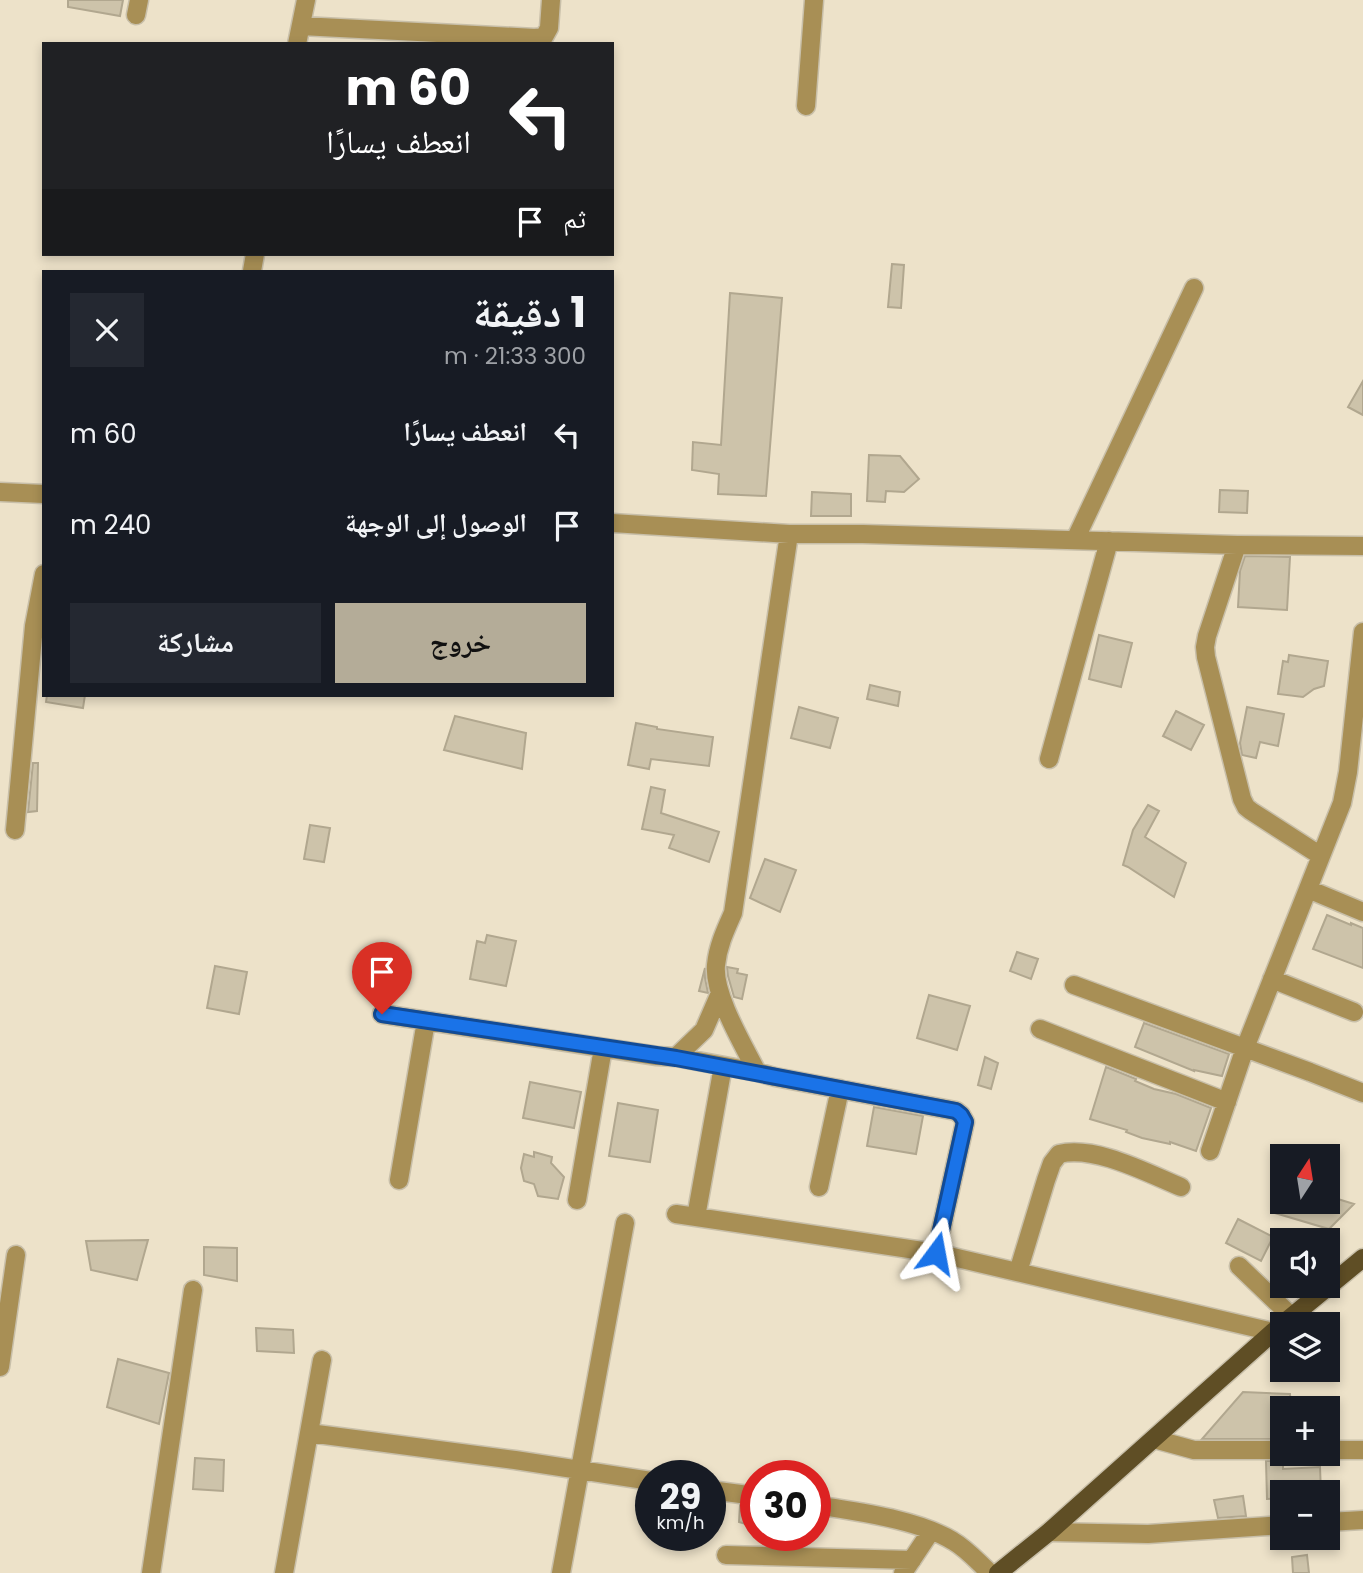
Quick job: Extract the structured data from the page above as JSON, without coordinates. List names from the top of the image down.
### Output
{
  "north": "top",
  "page": {
    "turn": ["60 m", "انعطف يسارًا"],
    "then": "ثم",
    "heading": ["1 دقيقة", "300 m · 21:33"],
    "list": [
      {
        "name": "انعطف يسارًا",
        "value": "60 m"
      },
      {
        "name": "الوصول إلى الوجهة",
        "value": "240 m"
      }
    ],
    "buttons": ["خروج", "مشاركة"],
    "map_buttons": ["+", "−"],
    "speed": "29 km/h",
    "limit": "30"
  }
}
